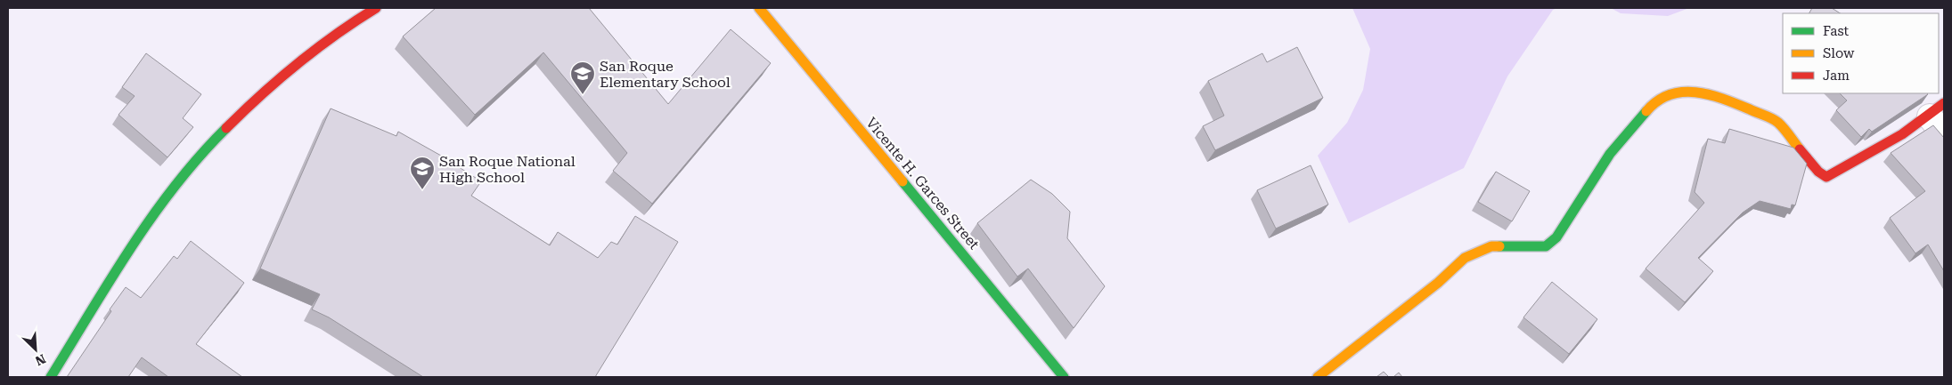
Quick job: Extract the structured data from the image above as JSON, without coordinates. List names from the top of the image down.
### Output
{
  "streets": {
    "street": ["Vicente H. Garces Street"]
  },
  "places": {
    "school or university": ["San Roque Elementary School", "San Roque National High School"]
  },
  "legend": ["Fast", "Slow", "Jam"],
  "north": "bottom right"
}
